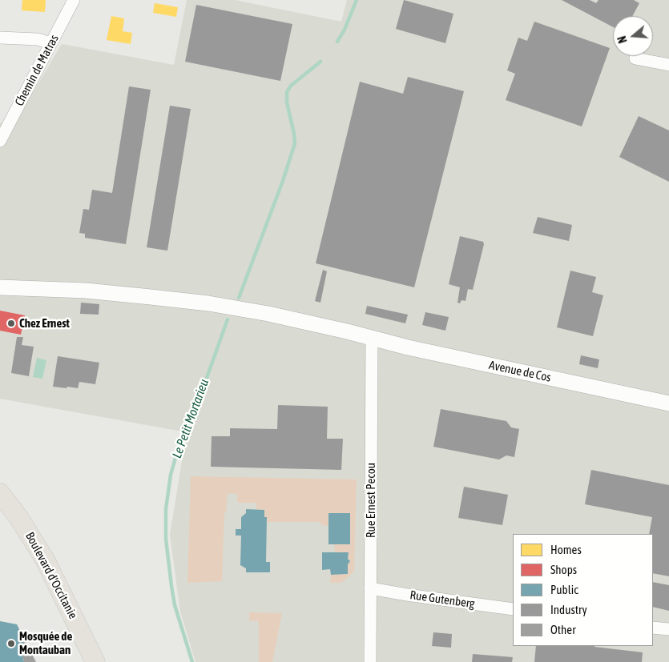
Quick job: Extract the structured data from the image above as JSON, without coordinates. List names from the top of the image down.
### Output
{
  "streets": {
    "main road": ["Boulevard d'Occitanie"],
    "street": [
      "Chemin de Matras",
      "Avenue de Cos",
      "Rue Ernest Pecou",
      "Rue Gutenberg"
    ]
  },
  "crossings": [
    ["Avenue de Cos", "Rue Ernest Pecou"],
    ["Rue Ernest Pecou", "Rue Gutenberg"]
  ],
  "water": ["Le Petit Mortarieu"],
  "places": ["Chez Ernest", "Mosquée de Montauban"],
  "legend": [
    "Homes",
    "Shops",
    "Public",
    "Industry",
    "Other"
  ],
  "north": "left"
}
